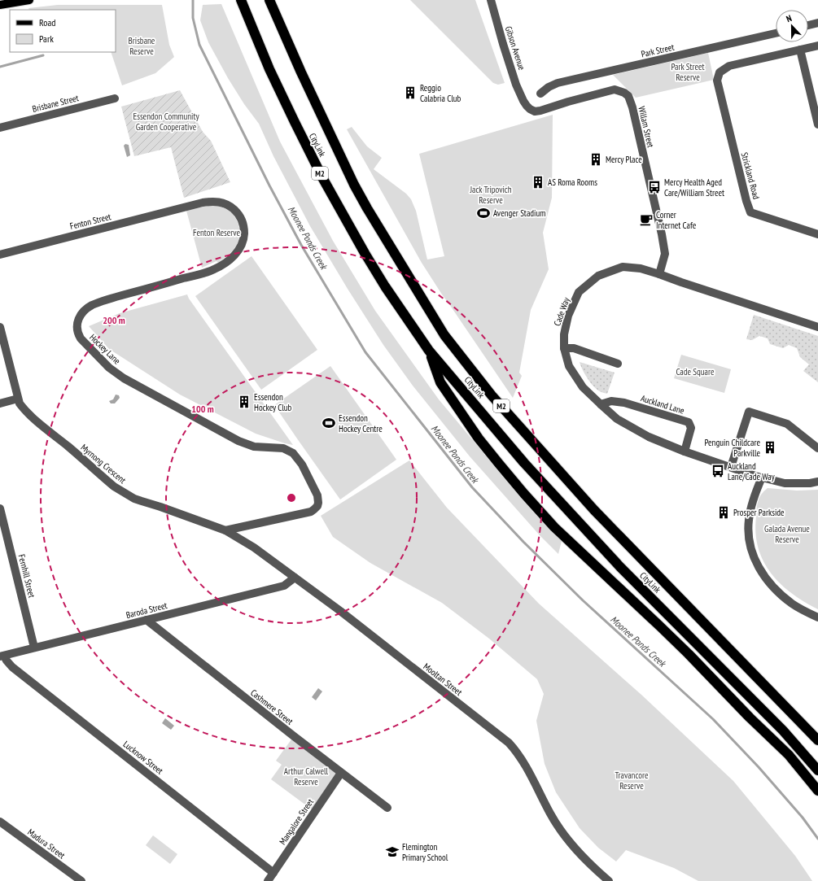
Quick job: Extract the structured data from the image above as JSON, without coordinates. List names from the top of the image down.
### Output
{
  "streets": {
    "highway": ["CityLink", "M2"],
    "street": [
      "Gibson Avenue",
      "Park Street",
      "Brisbane Street",
      "Willam Street",
      "Strickland Road",
      "Fenton Street",
      "Cade Way",
      "Hockey Lane",
      "Auckland Lane",
      "Myrnong Crescent",
      "Fernhill Street",
      "Baroda Street",
      "Mooltan Street",
      "Cashmere Street",
      "Lucknow Street",
      "Mangalore Street",
      "Madura Street"
    ]
  },
  "crossings": [
    ["Gibson Avenue", "Willam Street"],
    ["Willam Street", "Cade Way"],
    ["Fenton Street", "Hockey Lane"],
    ["Cade Way", "Auckland Lane"],
    ["Hockey Lane", "Myrnong Crescent"],
    ["Hockey Lane", "Mooltan Street"],
    ["Myrnong Crescent", "Mooltan Street"],
    ["Fernhill Street", "Baroda Street"],
    ["Baroda Street", "Mooltan Street"],
    ["Baroda Street", "Cashmere Street"],
    ["Baroda Street", "Lucknow Street"],
    ["Cashmere Street", "Mangalore Street"],
    ["Lucknow Street", "Mangalore Street"]
  ],
  "water": ["Moonee Ponds Creek"],
  "parks": [
    "Brisbane Reserve",
    "Park Street Reserve",
    "Essendon Community Garden Cooperative",
    "Jack Tripovich Reserve",
    "Fenton Reserve",
    "Cade Square",
    "Galada Avenue Reserve",
    "Arthur Calwell Reserve",
    "Travancore Reserve"
  ],
  "places": {
    "building": [
      "Reggio Calabria Club",
      "Mercy Place",
      "AS Roma Rooms",
      "Essendon Hockey Club",
      "Penguin Childcare Parkville",
      "Prosper Parkside"
    ],
    "bus stop": ["Mercy Health Aged Care/William Street", "Auckland Lane/Cade Way"],
    "sports": ["Avenger Stadium", "Essendon Hockey Centre"],
    "cafe": ["Corner Internet Cafe"],
    "school or university": ["Flemington Primary School"]
  },
  "legend": ["Road", "Park"],
  "north": "top",
  "rings": ["200 m", "100 m"]
}
